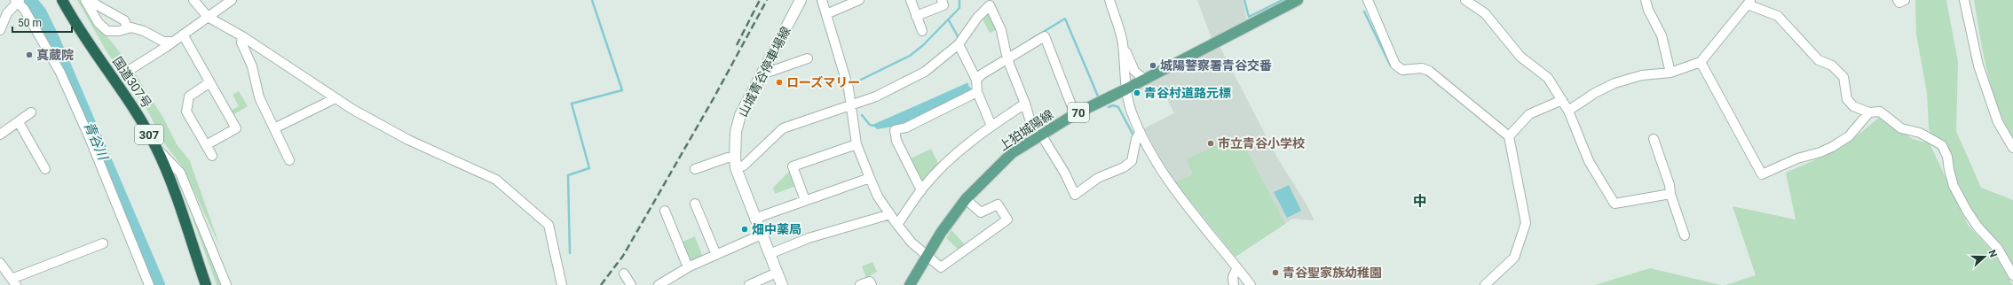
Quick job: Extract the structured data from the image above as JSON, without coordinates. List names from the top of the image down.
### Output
{
  "streets": {
    "highway": ["国道307号", "307"],
    "main road": ["山城青谷停車場線", "70", "上狛城陽線"]
  },
  "districts": ["中"],
  "water": ["青谷川"],
  "places": [
    "真蔵院",
    "城陽警察署青谷交番",
    "ローズマリー",
    "青谷村道路元標",
    "市立青谷小学校",
    "畑中薬局",
    "青谷聖家族幼稚園"
  ],
  "scale_bar": "50 m",
  "north": "right"
}
